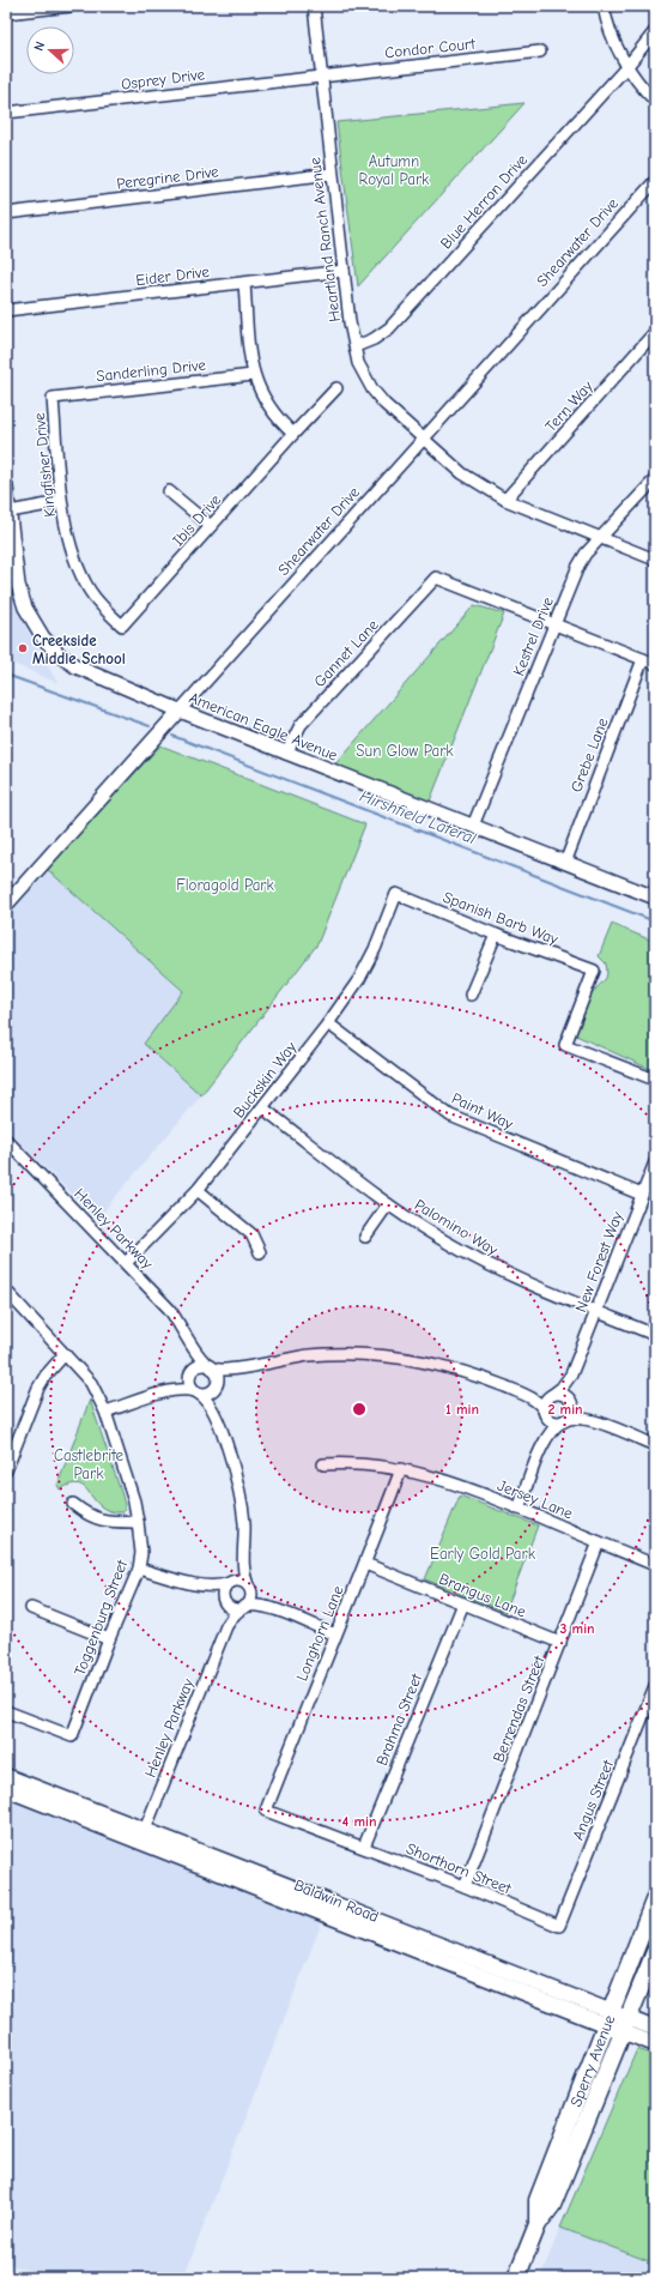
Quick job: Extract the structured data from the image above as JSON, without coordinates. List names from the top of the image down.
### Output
{
  "streets": {
    "main road": ["Baldwin Road", "Sperry Avenue"],
    "street": [
      "Condor Court",
      "Osprey Drive",
      "Peregrine Drive",
      "Blue Herron Drive",
      "Heartland Ranch Avenue",
      "Shearwater Drive",
      "Eider Drive",
      "Sanderling Drive",
      "Tern Way",
      "Kingfisher Drive",
      "Ibis Drive",
      "Kestrel Drive",
      "Gannet Lane",
      "American Eagle Avenue",
      "Grebe Lane",
      "Spanish Barb Way",
      "Buckskin Way",
      "Paint Way",
      "Palomino Way",
      "Henley Parkway",
      "New Forest Way",
      "Jersey Lane",
      "Brangus Lane",
      "Toggenburg Street",
      "Longhorn Lane",
      "Berrendas Street",
      "Brahma Street",
      "Angus Street",
      "Shorthorn Street"
    ]
  },
  "crossings": [
    ["Condor Court", "Osprey Drive"],
    ["Condor Court", "Heartland Ranch Avenue"],
    ["Osprey Drive", "Heartland Ranch Avenue"],
    ["Peregrine Drive", "Heartland Ranch Avenue"],
    ["Blue Herron Drive", "Heartland Ranch Avenue"],
    ["Heartland Ranch Avenue", "Shearwater Drive"],
    ["Heartland Ranch Avenue", "Eider Drive"],
    ["Heartland Ranch Avenue", "Tern Way"],
    ["Heartland Ranch Avenue", "Kestrel Drive"],
    ["Shearwater Drive", "American Eagle Avenue"],
    ["Sanderling Drive", "Kingfisher Drive"],
    ["Kingfisher Drive", "Ibis Drive"],
    ["Kestrel Drive", "Gannet Lane"],
    ["Kestrel Drive", "American Eagle Avenue"],
    ["Gannet Lane", "American Eagle Avenue"],
    ["American Eagle Avenue", "Grebe Lane"],
    ["Spanish Barb Way", "Buckskin Way"],
    ["Buckskin Way", "Paint Way"],
    ["Buckskin Way", "Palomino Way"],
    ["Buckskin Way", "Henley Parkway"],
    ["Paint Way", "New Forest Way"],
    ["Palomino Way", "New Forest Way"],
    ["Henley Parkway", "Baldwin Road"],
    ["Jersey Lane", "Longhorn Lane"],
    ["Jersey Lane", "Berrendas Street"],
    ["Brangus Lane", "Longhorn Lane"],
    ["Brangus Lane", "Berrendas Street"],
    ["Brangus Lane", "Brahma Street"],
    ["Longhorn Lane", "Shorthorn Street"],
    ["Berrendas Street", "Shorthorn Street"],
    ["Brahma Street", "Shorthorn Street"],
    ["Angus Street", "Shorthorn Street"],
    ["Baldwin Road", "Sperry Avenue"]
  ],
  "water": ["Hirshfield Lateral"],
  "parks": [
    "Autumn Royal Park",
    "Sun Glow Park",
    "Floragold Park",
    "Castlebrite Park",
    "Early Gold Park"
  ],
  "places": ["Creekside Middle School"],
  "north": "left",
  "rings": [
    "1 min",
    "2 min",
    "3 min",
    "4 min"
  ]
}
